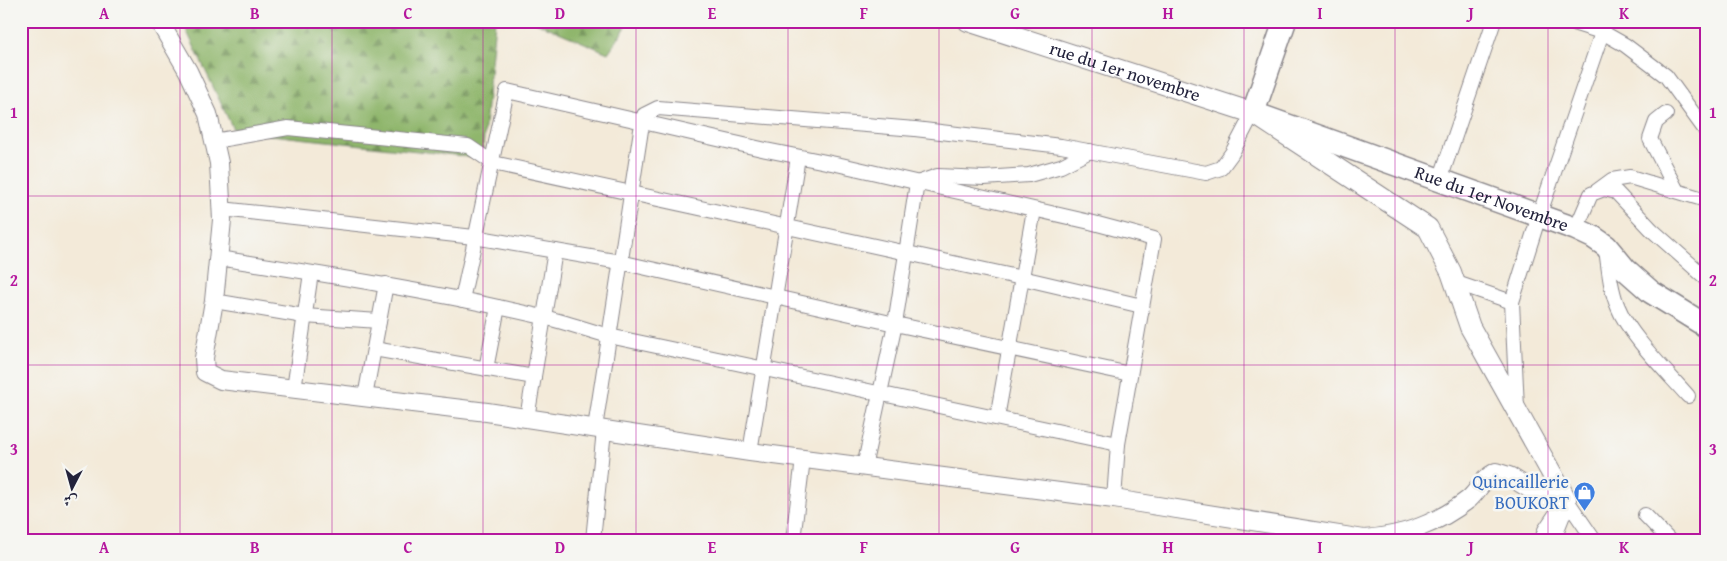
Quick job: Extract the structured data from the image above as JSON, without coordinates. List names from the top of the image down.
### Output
{
  "streets": {
    "main road": ["rue du 1er novembre", "Rue du 1er Novembre"]
  },
  "crossings": [
    ["rue du 1er novembre", "Rue du 1er Novembre"]
  ],
  "places": {
    "shop": ["Quincaillerie BOUKORT"]
  },
  "north": "bottom",
  "grid": {
    "columns": [
      "A",
      "B",
      "C",
      "D",
      "E",
      "F",
      "G",
      "H",
      "I",
      "J",
      "K"
    ],
    "rows": ["1", "2", "3"]
  }
}
